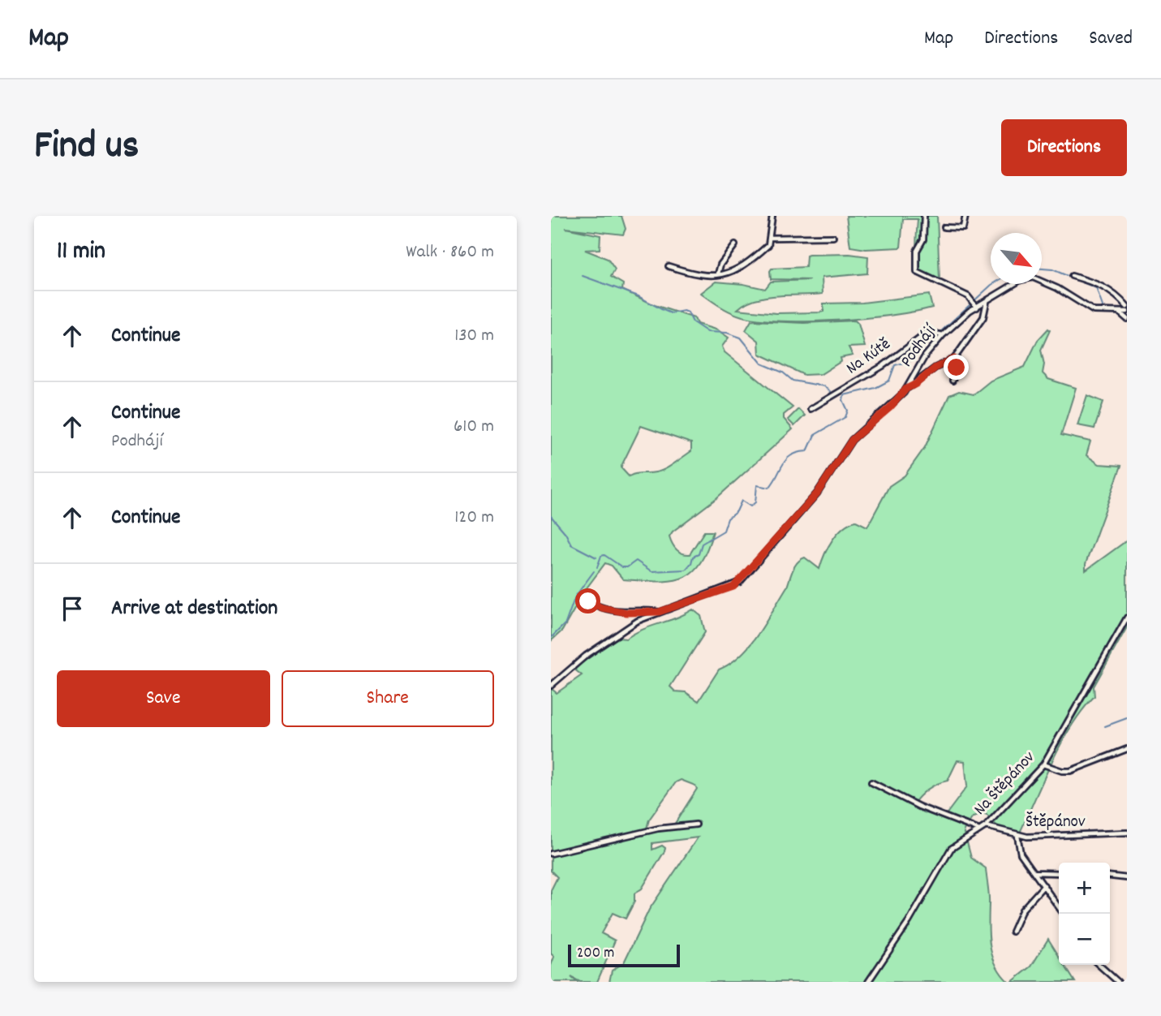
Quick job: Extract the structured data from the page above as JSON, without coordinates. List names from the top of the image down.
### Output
{
  "streets": {
    "street": [
      "Podhájí",
      "Na Kútě",
      "Na Štěpánov",
      "Štěpánov"
    ]
  },
  "crossings": [
    ["Podhájí", "Na Kútě"],
    ["Na Štěpánov", "Štěpánov"]
  ],
  "scale_bar": "200 m",
  "north": "bottom right",
  "page": {
    "header": "Map",
    "nav": ["Map", "Directions", "Saved"],
    "title": "Find us",
    "buttons": [
      "Directions",
      ["Save", "Share"]
    ],
    "heading": ["11 min", "Walk · 860 m"],
    "list": [
      ["Continue", "130 m"],
      ["Continue", "Podhájí", "610 m"],
      ["Continue", "120 m"],
      "Arrive at destination"
    ],
    "map_buttons": ["+", "−"],
    "scale": "200 m"
  }
}
